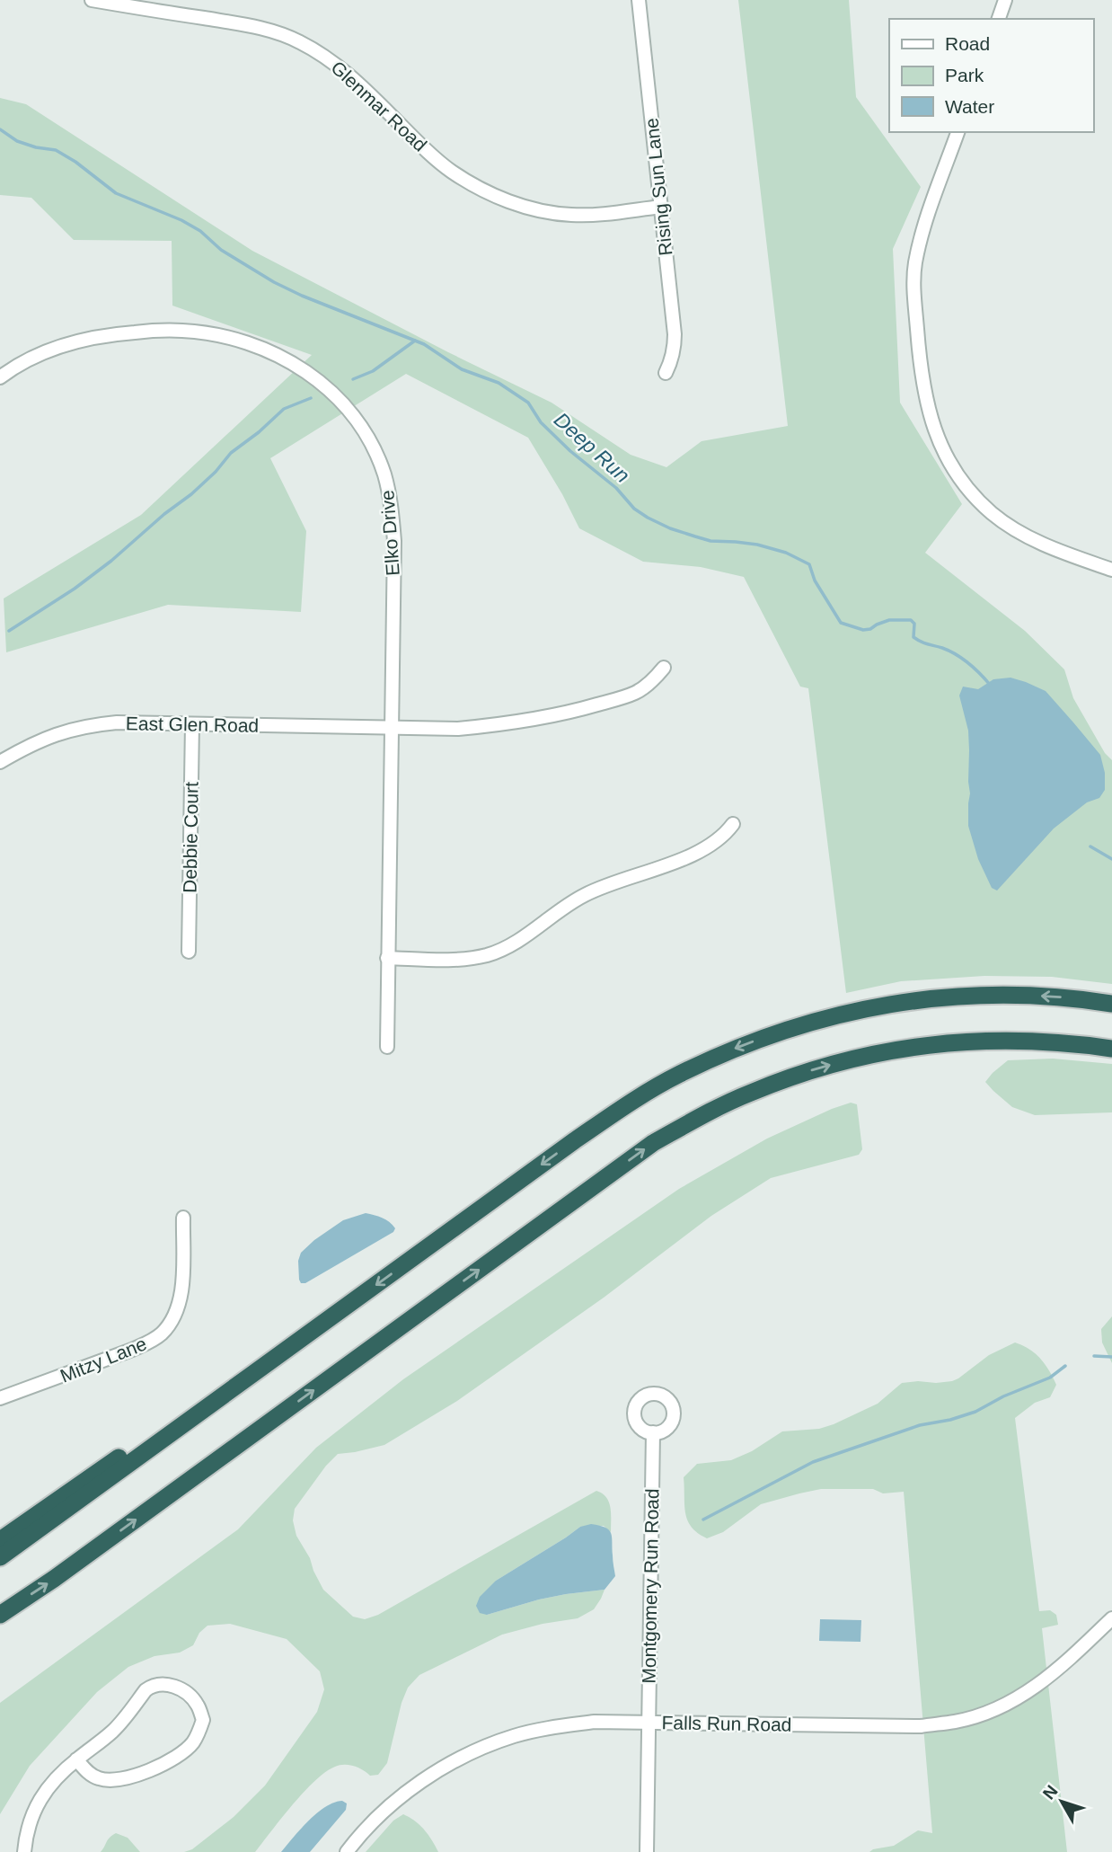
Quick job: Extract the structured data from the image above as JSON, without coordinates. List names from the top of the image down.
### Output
{
  "streets": {
    "street": [
      "Glenmar Road",
      "Rising Sun Lane",
      "Elko Drive",
      "East Glen Road",
      "Debbie Court",
      "Mitzy Lane",
      "Montgomery Run Road",
      "Falls Run Road"
    ]
  },
  "crossings": [
    ["Glenmar Road", "Rising Sun Lane"],
    ["Elko Drive", "East Glen Road"],
    ["East Glen Road", "Debbie Court"],
    ["Montgomery Run Road", "Falls Run Road"]
  ],
  "water": ["Deep Run"],
  "legend": ["Road", "Park", "Water"],
  "north": "top left"
}
